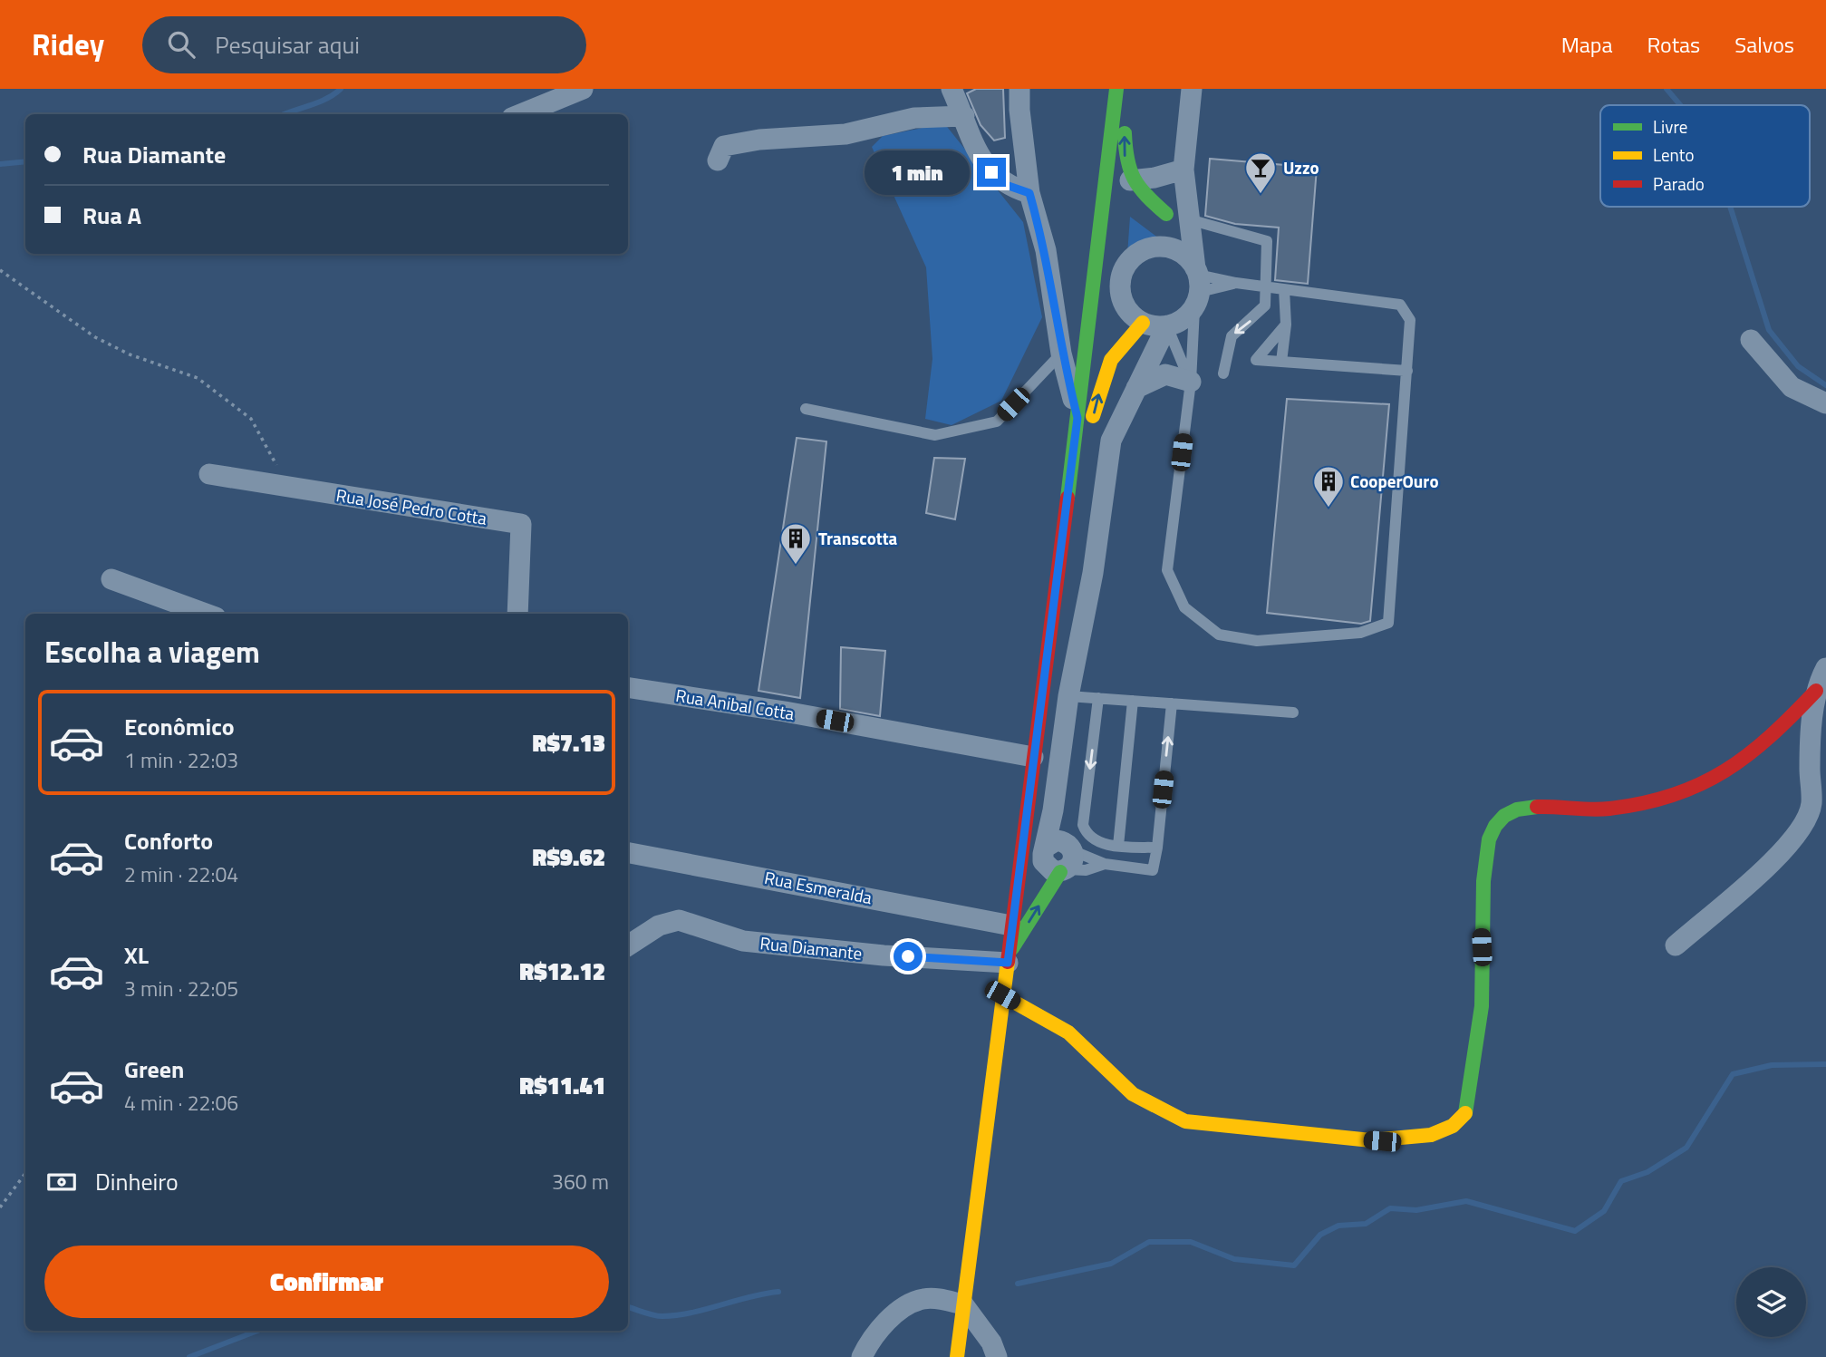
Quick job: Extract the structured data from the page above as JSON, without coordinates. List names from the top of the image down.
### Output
{
  "streets": {
    "street": [
      "Rua José Pedro Cotta",
      "Rua Anibal Cotta",
      "Rua Esmeralda",
      "Rua Diamante"
    ]
  },
  "places": {
    "bar": ["Uzzo"],
    "building": ["CooperOuro", "Transcotta"]
  },
  "legend": ["Livre", "Lento", "Parado"],
  "page": {
    "header": "Ridey",
    "search": "Pesquisar aqui",
    "nav": ["Mapa", "Rotas", "Salvos"],
    "banner": ["Rua Diamante", "Rua A"],
    "bubble": "1 min",
    "heading": "Escolha a viagem",
    "list": [
      {
        "name": "Econômico",
        "note": "1 min · 22:03",
        "value": "R$7.13"
      },
      {
        "name": "Conforto",
        "note": "2 min · 22:04",
        "value": "R$9.62"
      },
      {
        "name": "XL",
        "note": "3 min · 22:05",
        "value": "R$12.12"
      },
      {
        "name": "Green",
        "note": "4 min · 22:06",
        "value": "R$11.41"
      }
    ],
    "pay": ["Dinheiro", "360 m"],
    "buttons": "Confirmar"
  }
}
